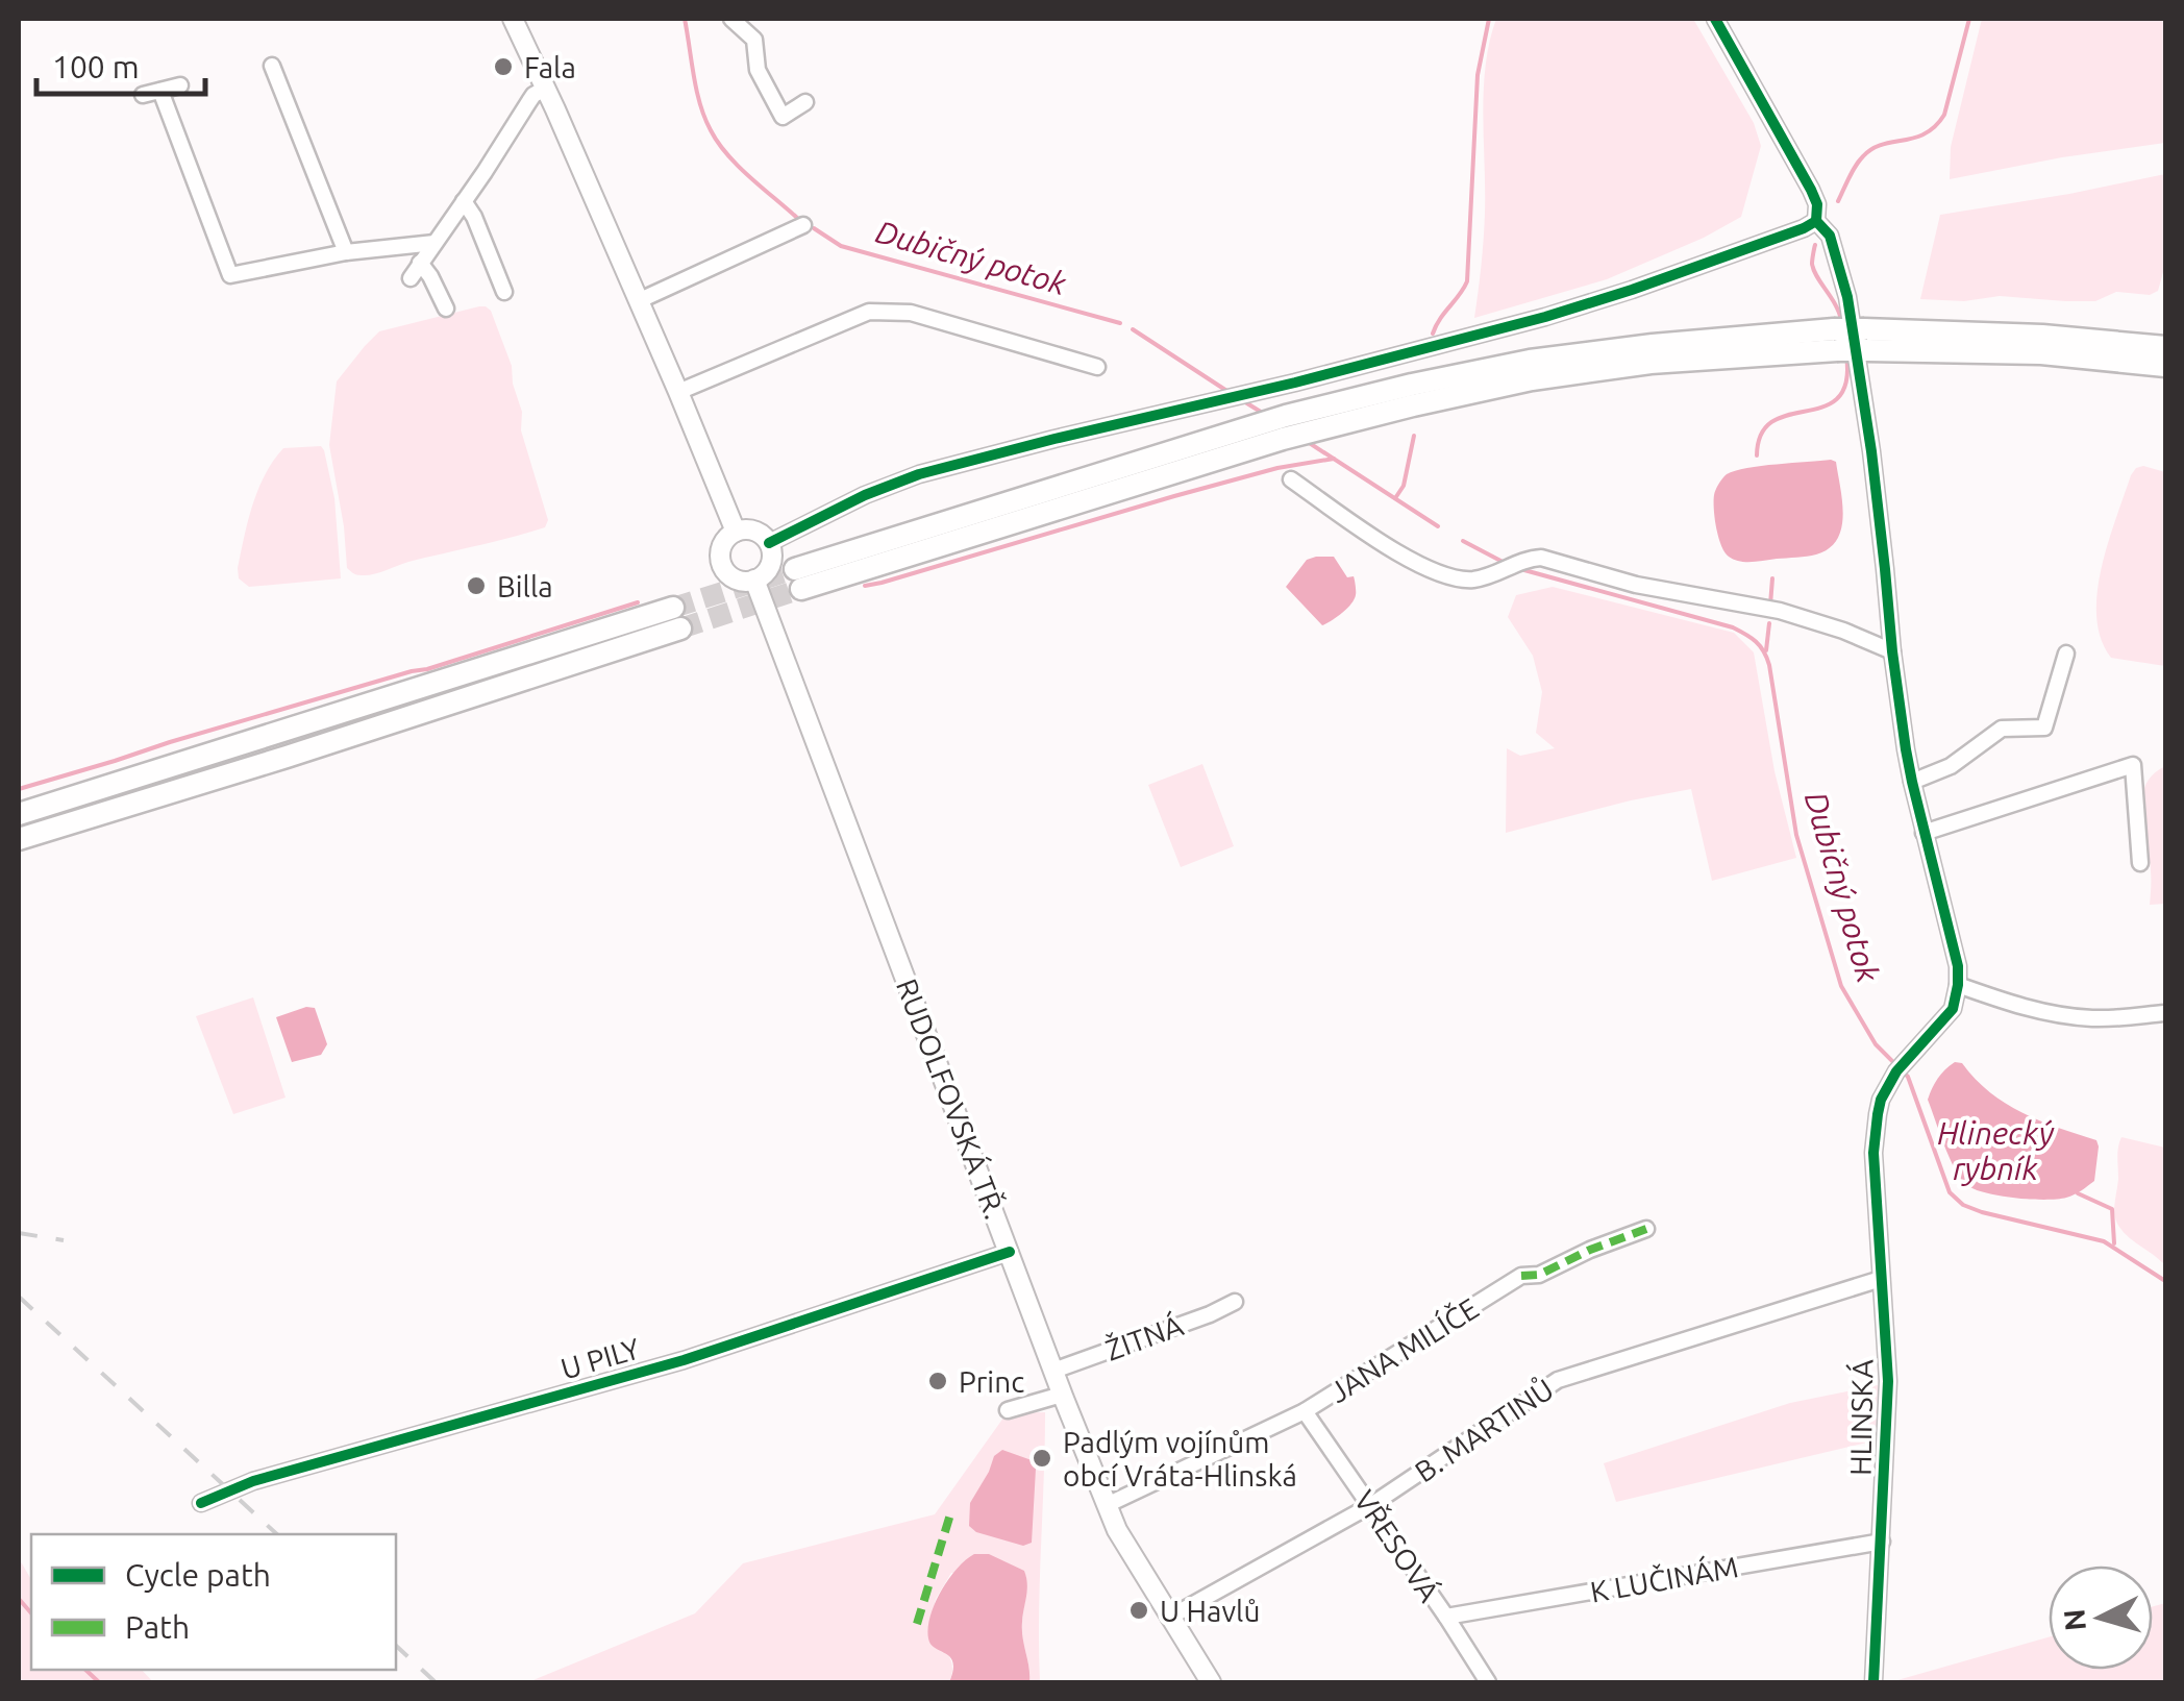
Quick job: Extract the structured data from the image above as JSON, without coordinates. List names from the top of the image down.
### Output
{
  "streets": {
    "main road": ["RUDOLFOVSKÁ TŘ."],
    "street": [
      "ŽITNÁ",
      "JANA MILÍČE",
      "U PILY",
      "HLINSKÁ",
      "B. MARTINŮ",
      "VŘESOVÁ",
      "K LUČINÁM"
    ]
  },
  "crossings": [
    ["RUDOLFOVSKÁ TŘ.", "ŽITNÁ"],
    ["RUDOLFOVSKÁ TŘ.", "JANA MILÍČE"],
    ["RUDOLFOVSKÁ TŘ.", "U PILY"],
    ["RUDOLFOVSKÁ TŘ.", "B. MARTINŮ"],
    ["JANA MILÍČE", "VŘESOVÁ"],
    ["HLINSKÁ", "B. MARTINŮ"],
    ["HLINSKÁ", "K LUČINÁM"],
    ["B. MARTINŮ", "VŘESOVÁ"],
    ["VŘESOVÁ", "K LUČINÁM"]
  ],
  "water": ["Dubičný potok", "Hlinecký rybník"],
  "places": [
    "Fala",
    "Billa",
    "Princ",
    "Padlým vojínům obcí Vráta-Hlinská",
    "U Havlů"
  ],
  "legend": ["Cycle path", "Path"],
  "scale_bar": "100 m",
  "north": "left"
}
